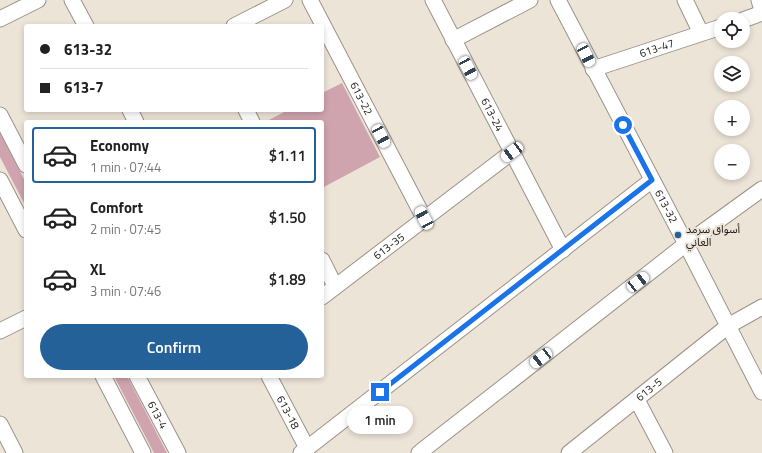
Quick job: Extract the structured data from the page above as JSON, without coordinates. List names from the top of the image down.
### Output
{
  "streets": {
    "street": [
      "613-47",
      "613-22",
      "613-24",
      "613-32",
      "613-35",
      "613-5",
      "613-18",
      "613-4"
    ]
  },
  "crossings": [
    ["613-47", "613-32"],
    ["613-22", "613-35"],
    ["613-24", "613-35"],
    ["613-32", "613-5"]
  ],
  "places": ["أسواق سرمد العاني"],
  "page": {
    "map_buttons": ["+", "−"],
    "banner": ["613-32", "613-7"],
    "list": [
      {
        "name": "Economy",
        "note": "1 min · 07:44",
        "value": "$1.11"
      },
      {
        "name": "Comfort",
        "note": "2 min · 07:45",
        "value": "$1.50"
      },
      {
        "name": "XL",
        "note": "3 min · 07:46",
        "value": "$1.89"
      }
    ],
    "buttons": "Confirm",
    "bubble": "1 min"
  }
}
